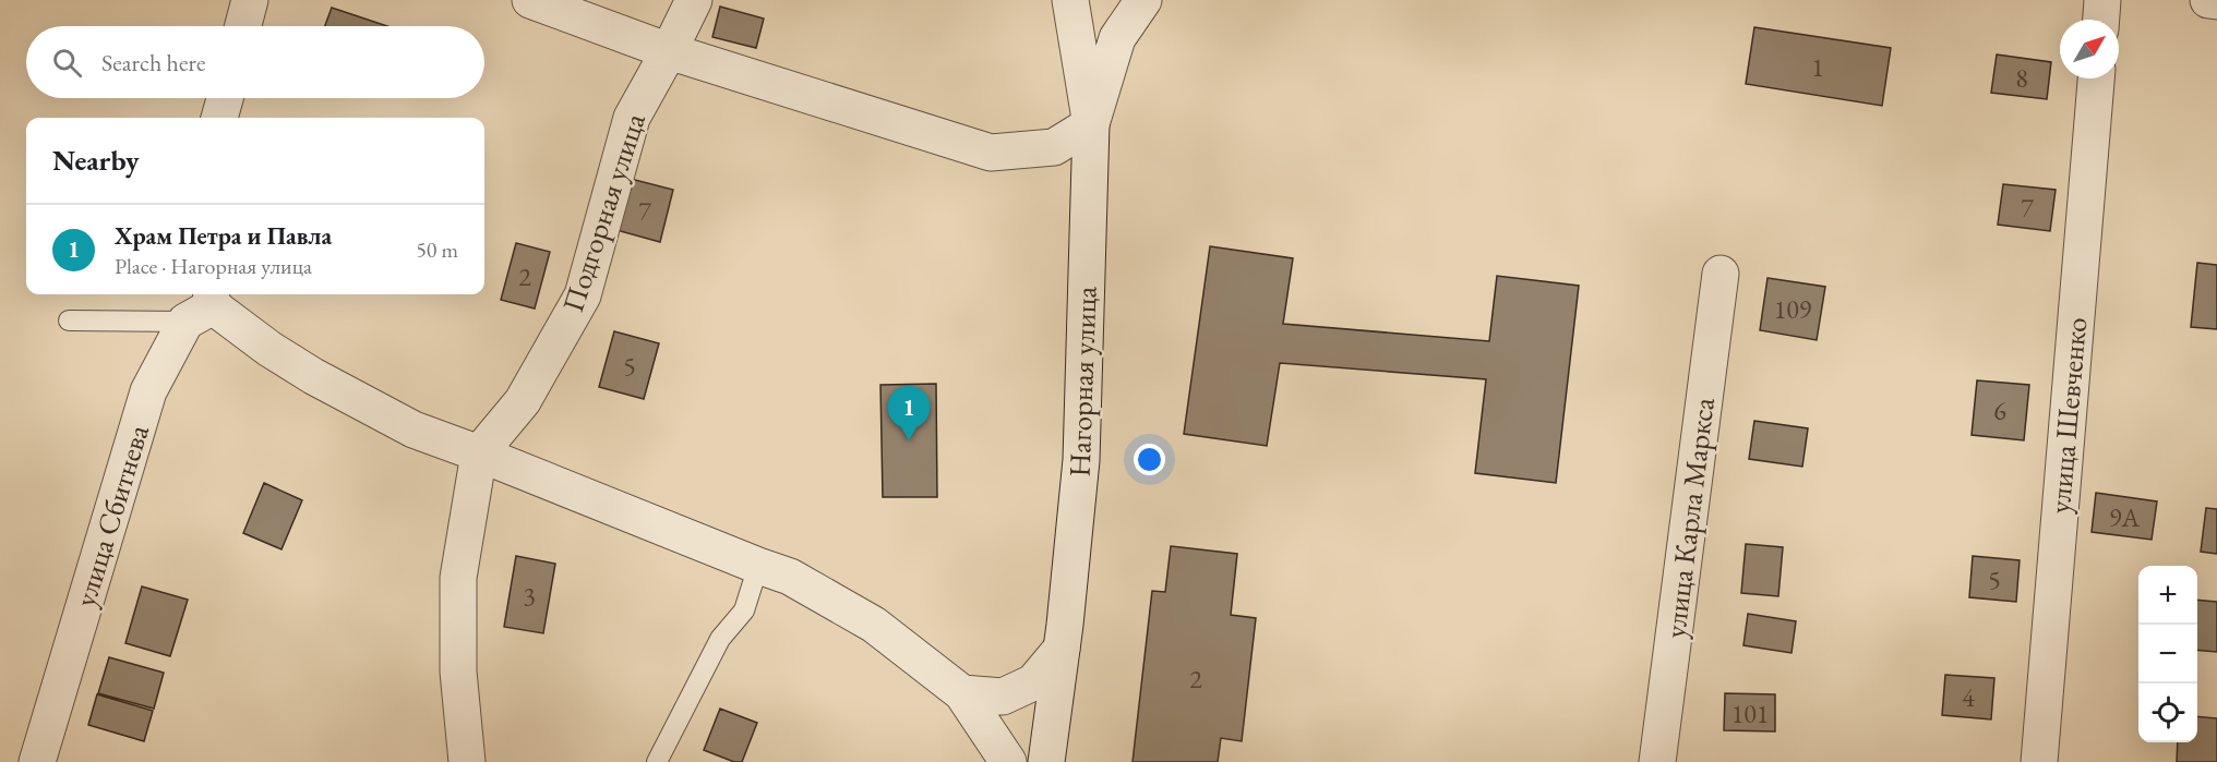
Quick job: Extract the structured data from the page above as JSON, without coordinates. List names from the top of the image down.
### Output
{
  "streets": {
    "street": [
      "Подгорная улица",
      "Нагорная улица",
      "улица Шевченко",
      "улица Сбитнева",
      "улица Карла Маркса"
    ]
  },
  "house_numbers": [
    "1",
    "8",
    "7",
    "7",
    "2",
    "109",
    "5",
    "6",
    "9А",
    "5",
    "3",
    "2",
    "4",
    "101"
  ],
  "north": "top right",
  "page": {
    "search": "Search here",
    "heading": "Nearby",
    "list": [
      {
        "mark": "1",
        "name": "Храм Петра и Павла",
        "note": "Place · Нагорная улица",
        "value": "50 m"
      }
    ],
    "pins": "1",
    "map_buttons": ["+", "−"]
  }
}
